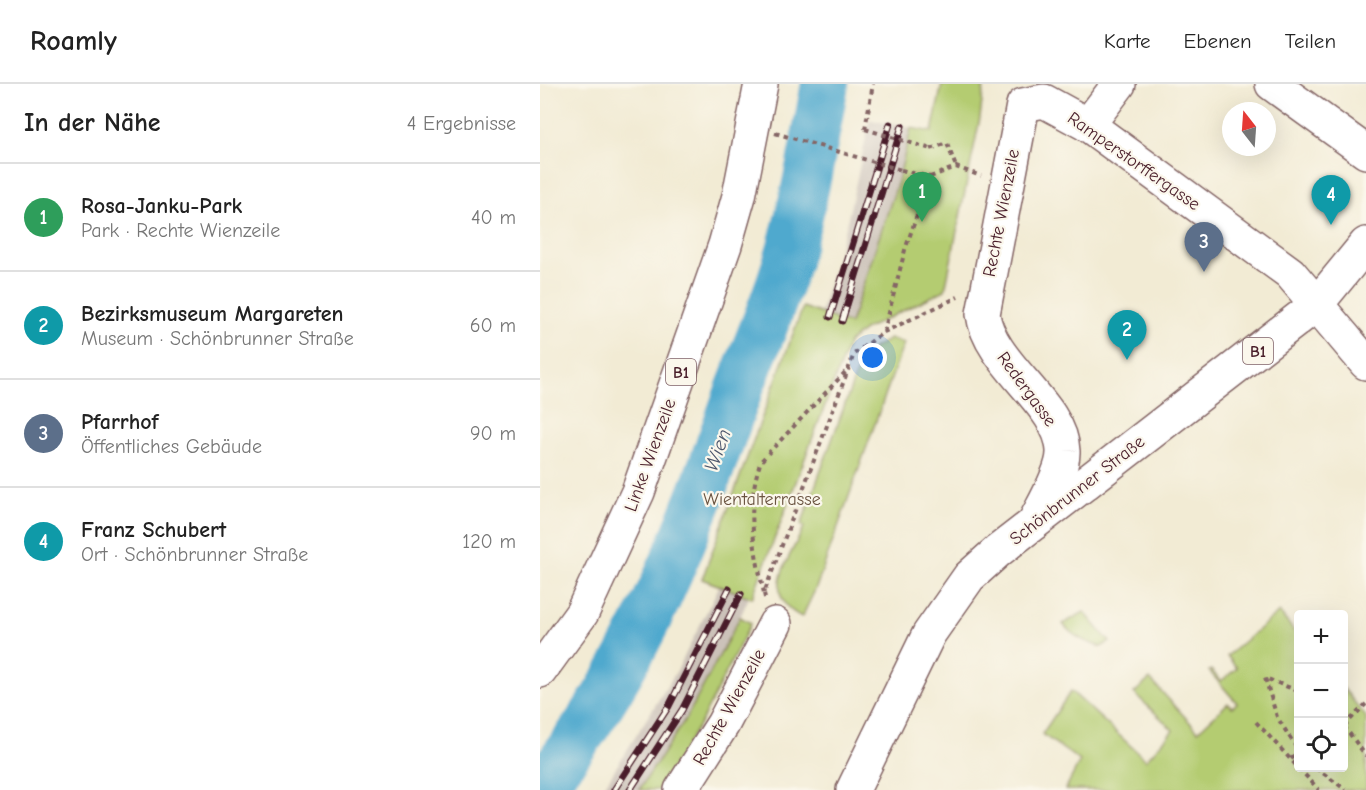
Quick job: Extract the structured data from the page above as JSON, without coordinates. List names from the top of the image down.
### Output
{
  "streets": {
    "main road": [
      "Ramperstorffergasse",
      "Rechte Wienzeile",
      "B1",
      "Redergasse",
      "Linke Wienzeile",
      "Schönbrunner Straße"
    ]
  },
  "crossings": [
    ["Ramperstorffergasse", "Rechte Wienzeile"],
    ["Ramperstorffergasse", "Schönbrunner Straße"],
    ["Rechte Wienzeile", "Redergasse"],
    ["Redergasse", "Schönbrunner Straße"]
  ],
  "water": ["Wien"],
  "parks": ["Wientalterrasse"],
  "north": "top",
  "page": {
    "header": "Roamly",
    "nav": ["Karte", "Ebenen", "Teilen"],
    "heading": ["In der Nähe", "4 Ergebnisse"],
    "list": [
      {
        "mark": "1",
        "name": "Rosa-Janku-Park",
        "note": "Park · Rechte Wienzeile",
        "value": "40 m"
      },
      {
        "mark": "2",
        "name": "Bezirksmuseum Margareten",
        "note": "Museum · Schönbrunner Straße",
        "value": "60 m"
      },
      {
        "mark": "3",
        "name": "Pfarrhof",
        "note": "Öffentliches Gebäude",
        "value": "90 m"
      },
      {
        "mark": "4",
        "name": "Franz Schubert",
        "note": "Ort · Schönbrunner Straße",
        "value": "120 m"
      }
    ],
    "pins": [
      "1",
      "4",
      "3",
      "2"
    ],
    "map_buttons": ["+", "−"]
  }
}
